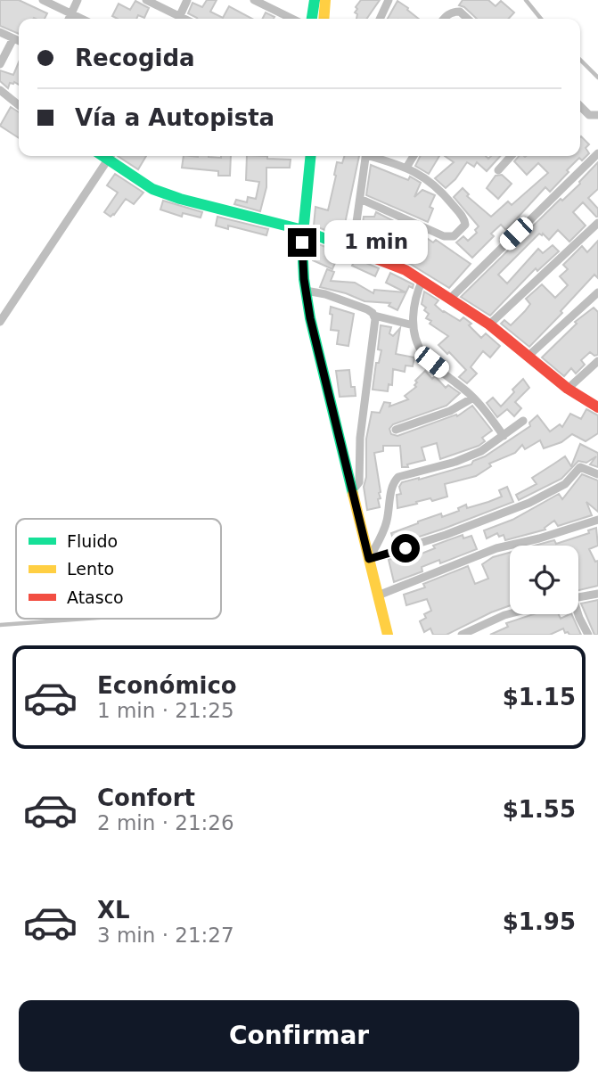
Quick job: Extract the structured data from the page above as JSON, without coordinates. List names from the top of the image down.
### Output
{
  "legend": ["Fluido", "Lento", "Atasco"],
  "page": {
    "banner": ["Recogida", "Vía a Autopista"],
    "bubble": "1 min",
    "list": [
      {
        "name": "Económico",
        "note": "1 min · 21:25",
        "value": "$1.15"
      },
      {
        "name": "Confort",
        "note": "2 min · 21:26",
        "value": "$1.55"
      },
      {
        "name": "XL",
        "note": "3 min · 21:27",
        "value": "$1.95"
      }
    ],
    "buttons": "Confirmar"
  }
}
